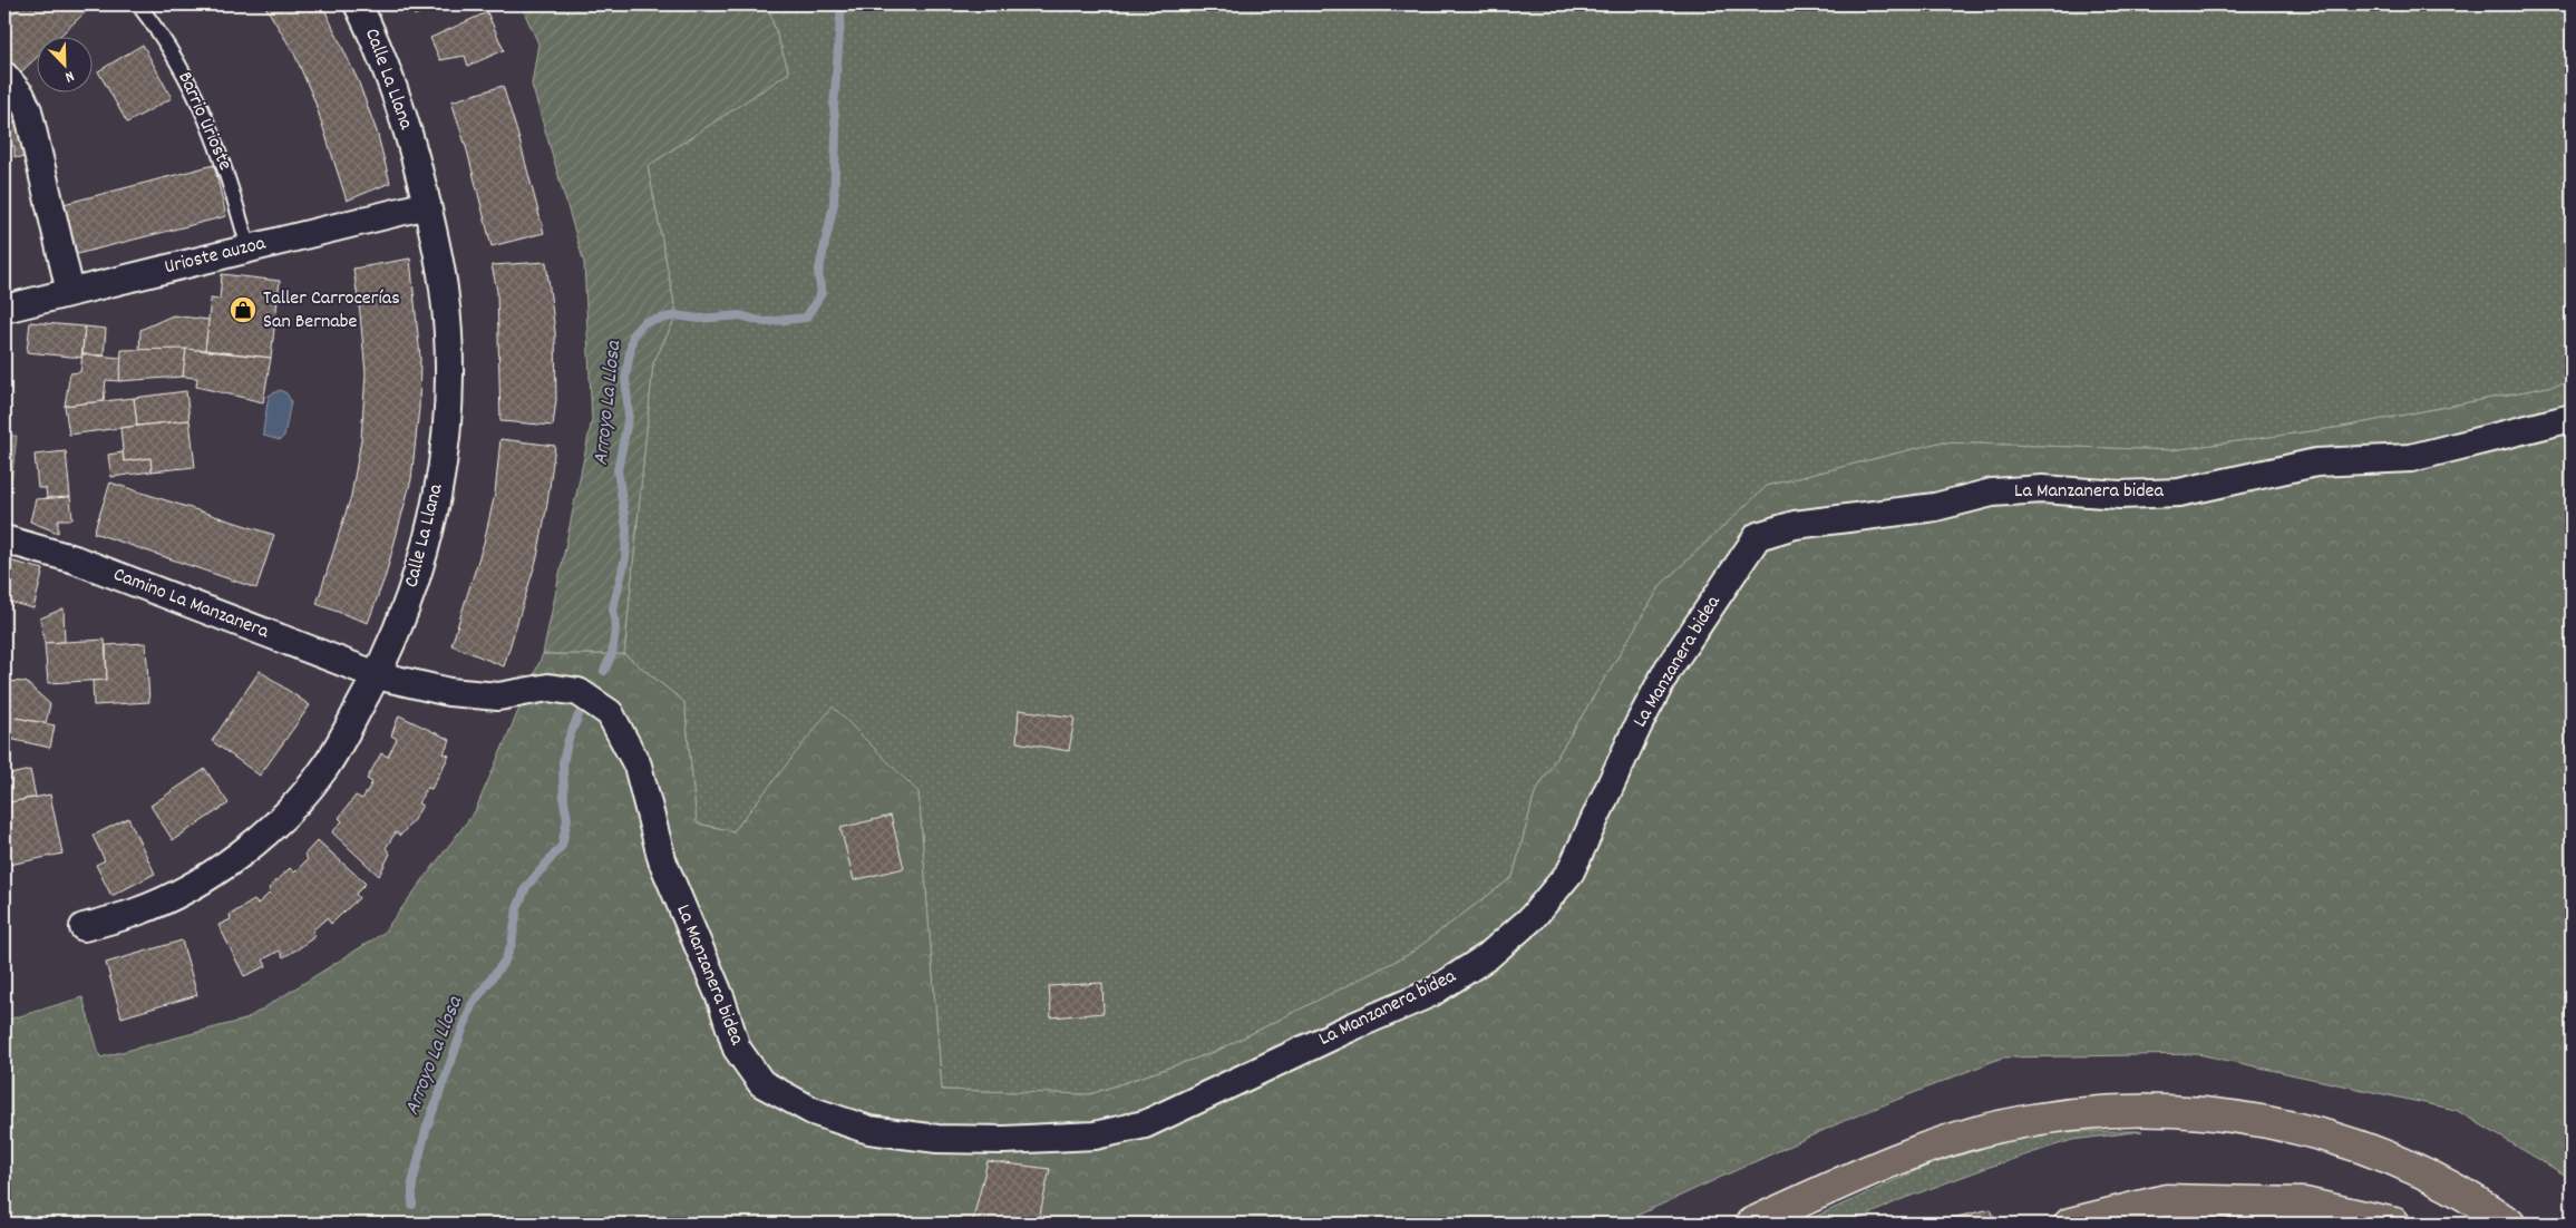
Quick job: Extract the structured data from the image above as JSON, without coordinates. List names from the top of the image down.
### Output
{
  "streets": {
    "street": [
      "Calle La Llana",
      "Urioste auzoa",
      "La Manzanera bidea",
      "Camino La Manzanera"
    ],
    "lane": ["Barrio Urioste"]
  },
  "crossings": [
    ["Calle La Llana", "Urioste auzoa"],
    ["Calle La Llana", "La Manzanera bidea"],
    ["Calle La Llana", "Camino La Manzanera"],
    ["Barrio Urioste", "Urioste auzoa"],
    ["La Manzanera bidea", "Camino La Manzanera"]
  ],
  "water": ["Arroyo La Llosa"],
  "places": {
    "shop": ["Taller Carrocerías San Bernabe"]
  },
  "north": "bottom right"
}
